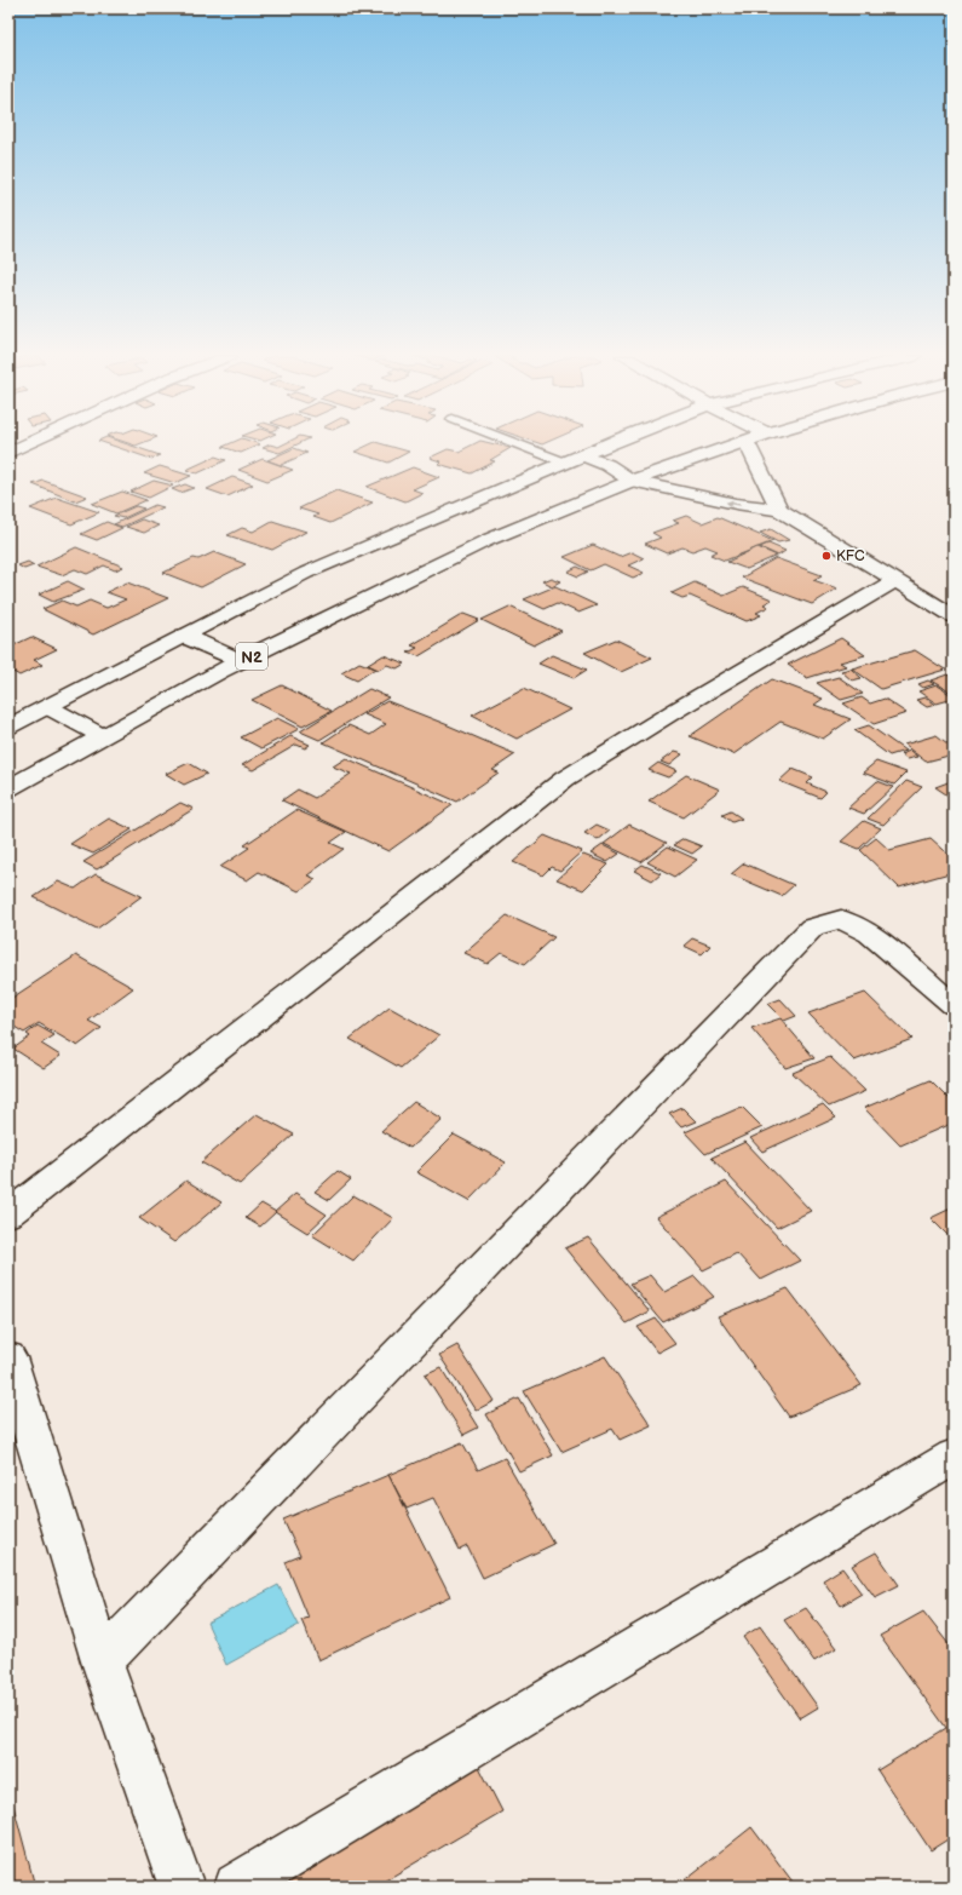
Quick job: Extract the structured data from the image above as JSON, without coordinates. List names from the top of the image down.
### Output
{
  "streets": {
    "street": ["N2"]
  },
  "places": ["KFC"]
}
